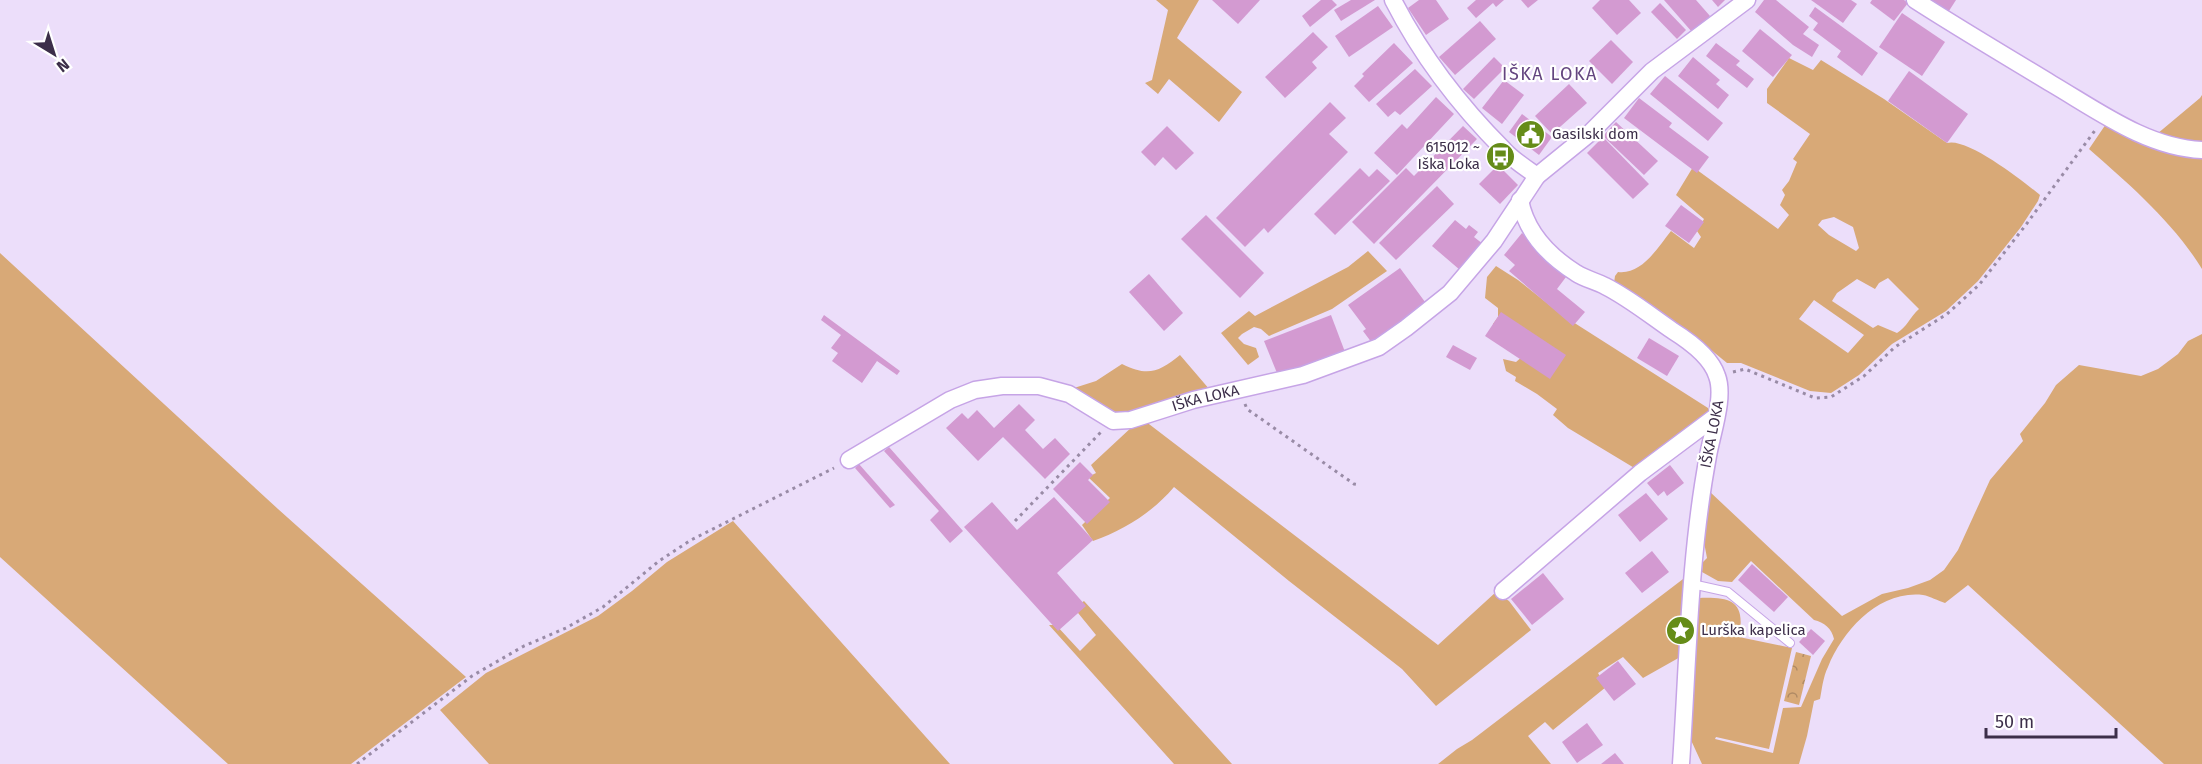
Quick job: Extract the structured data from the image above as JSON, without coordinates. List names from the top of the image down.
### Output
{
  "streets": {
    "street": ["IŠKA LOKA"]
  },
  "districts": ["IŠKA LOKA"],
  "places": {
    "public building": ["Gasilski dom"],
    "bus stop": ["615012 ~ Iška Loka"],
    "place": ["Lurška kapelica"]
  },
  "scale_bar": "50 m",
  "north": "bottom right"
}
